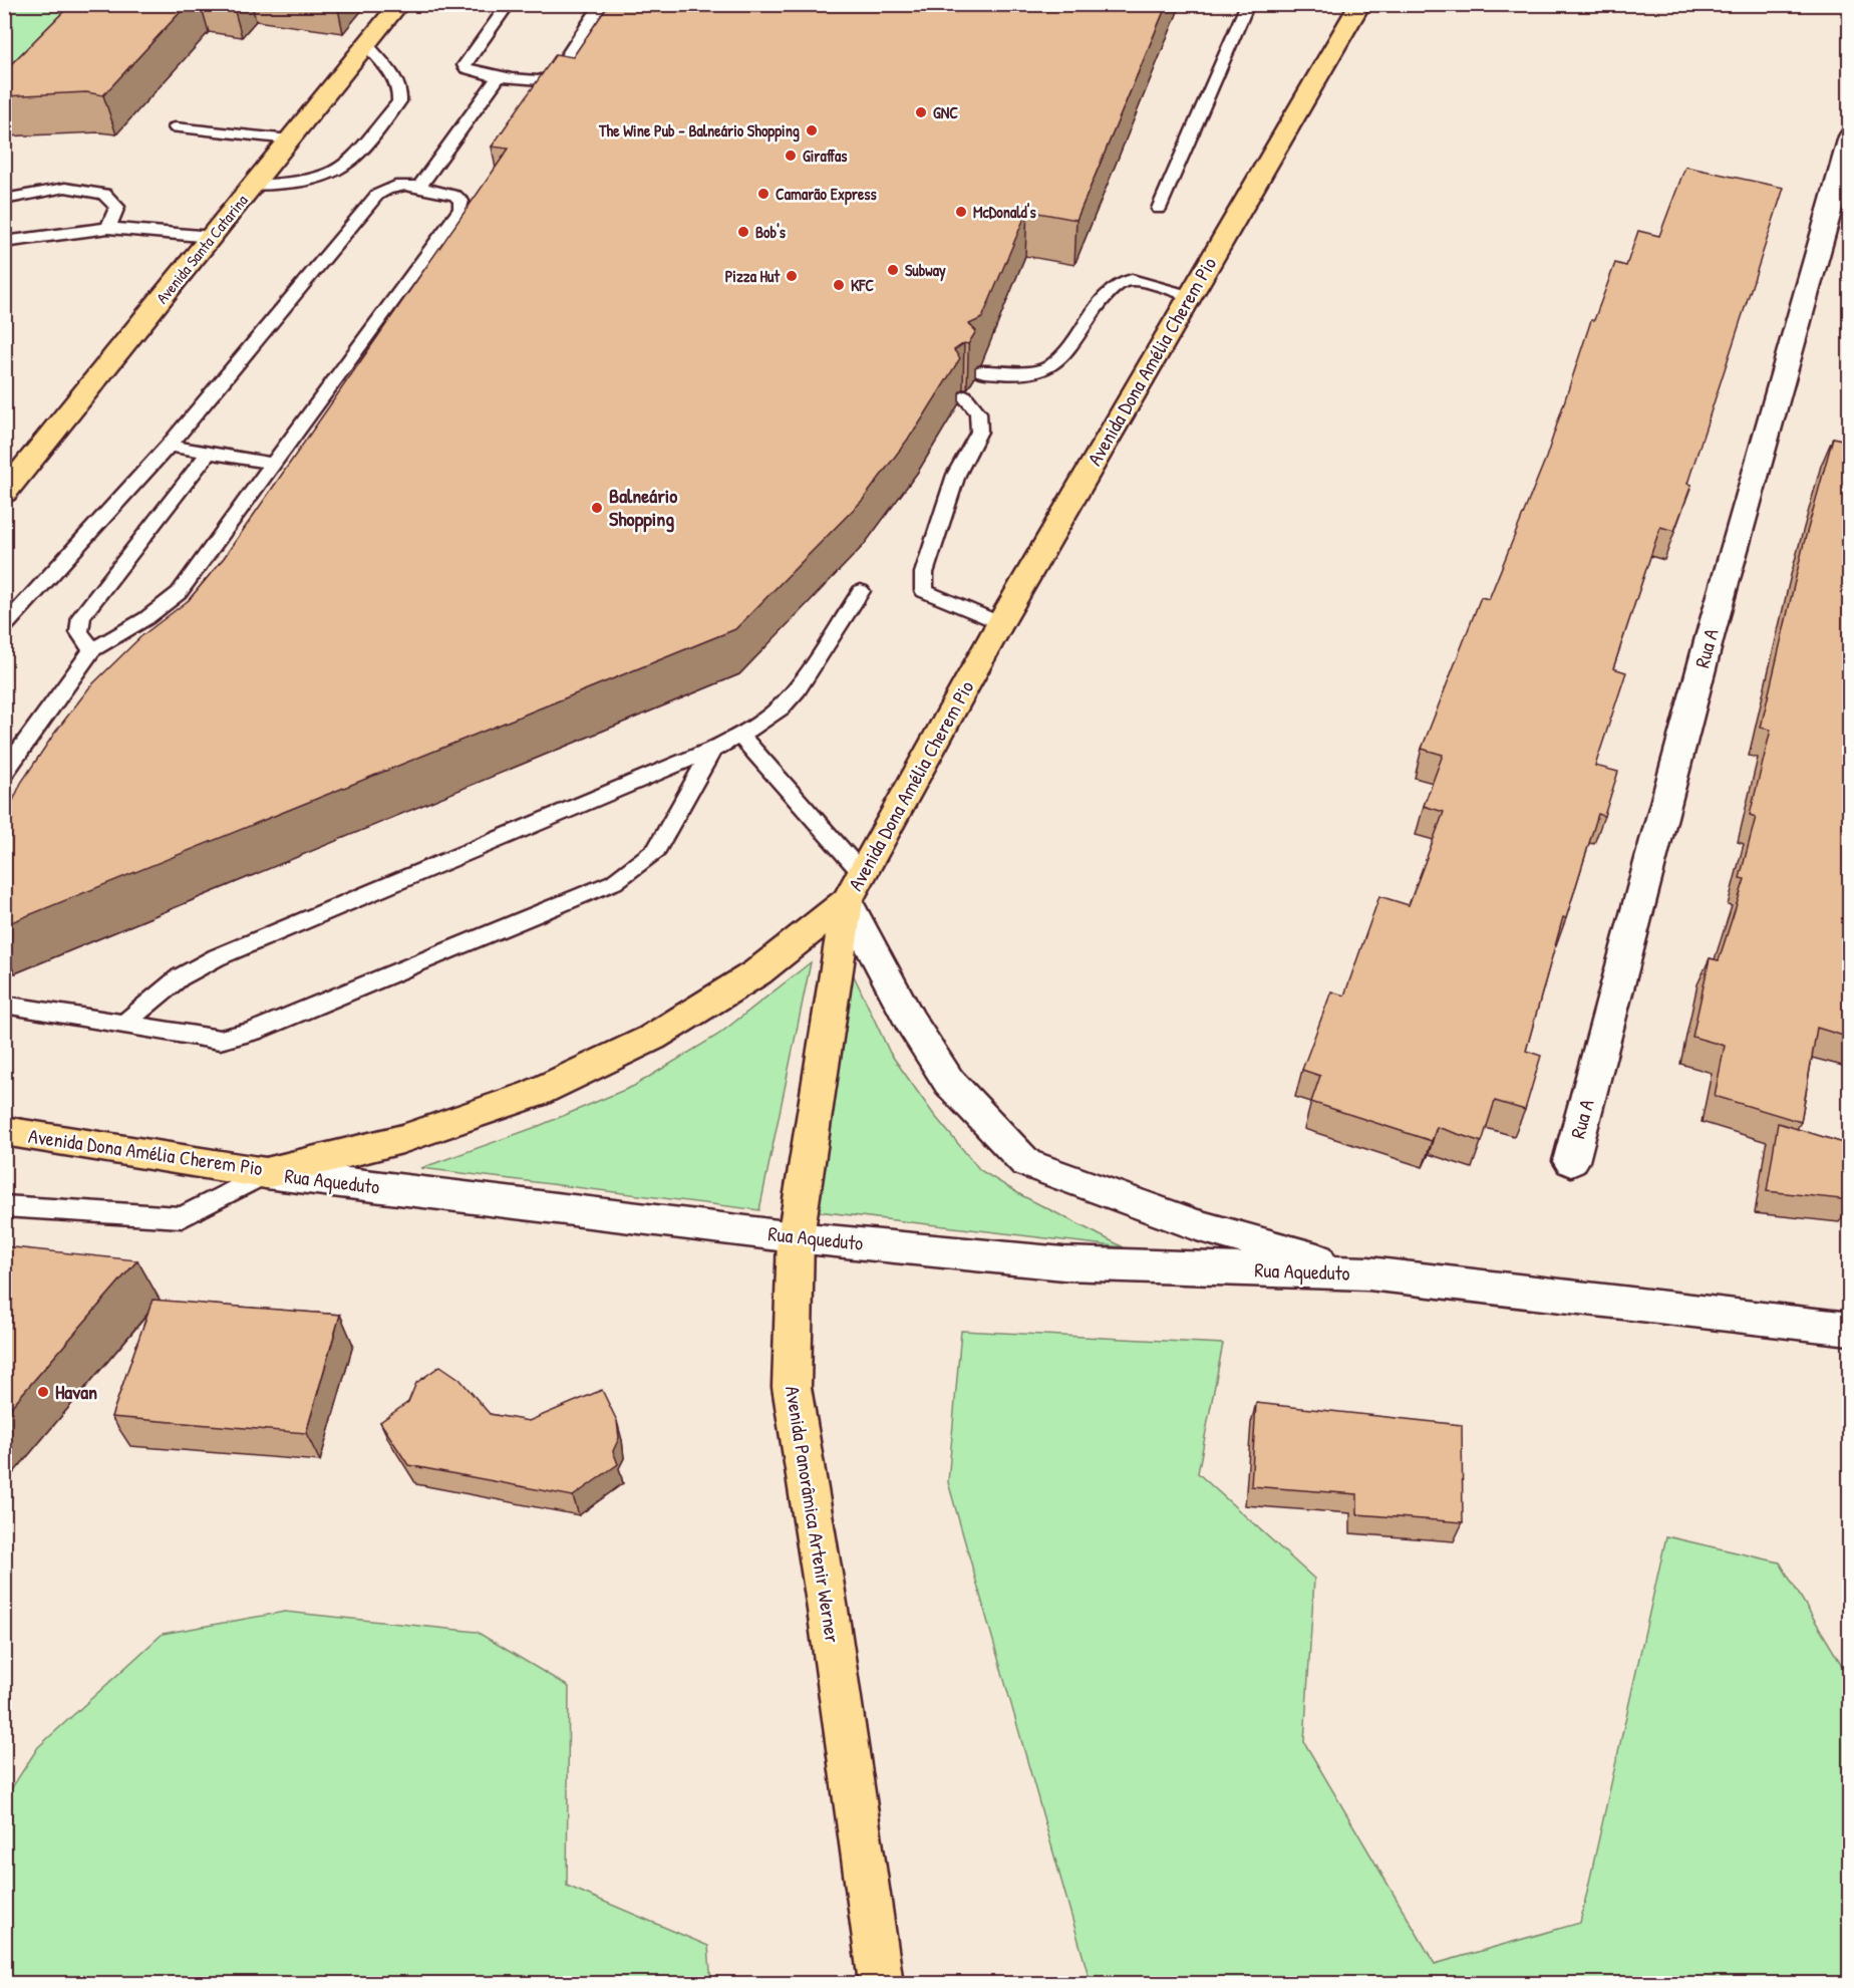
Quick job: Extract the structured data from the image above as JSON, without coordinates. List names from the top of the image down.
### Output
{
  "streets": {
    "main road": ["Avenida Santa Catarina", "Avenida Dona Amélia Cherem Pio", "Avenida Panorâmica Artenir Werner"],
    "street": ["Rua A", "Rua Aqueduto"]
  },
  "crossings": [
    ["Avenida Dona Amélia Cherem Pio", "Rua Aqueduto"],
    ["Avenida Dona Amélia Cherem Pio", "Avenida Panorâmica Artenir Werner"],
    ["Rua Aqueduto", "Avenida Panorâmica Artenir Werner"]
  ],
  "places": [
    "GNC",
    "The Wine Pub - Balneário Shopping",
    "Giraffas",
    "Camarão Express",
    "McDonald's",
    "Bob's",
    "Subway",
    "Pizza Hut",
    "KFC",
    "Balneário Shopping",
    "Havan"
  ]
}
